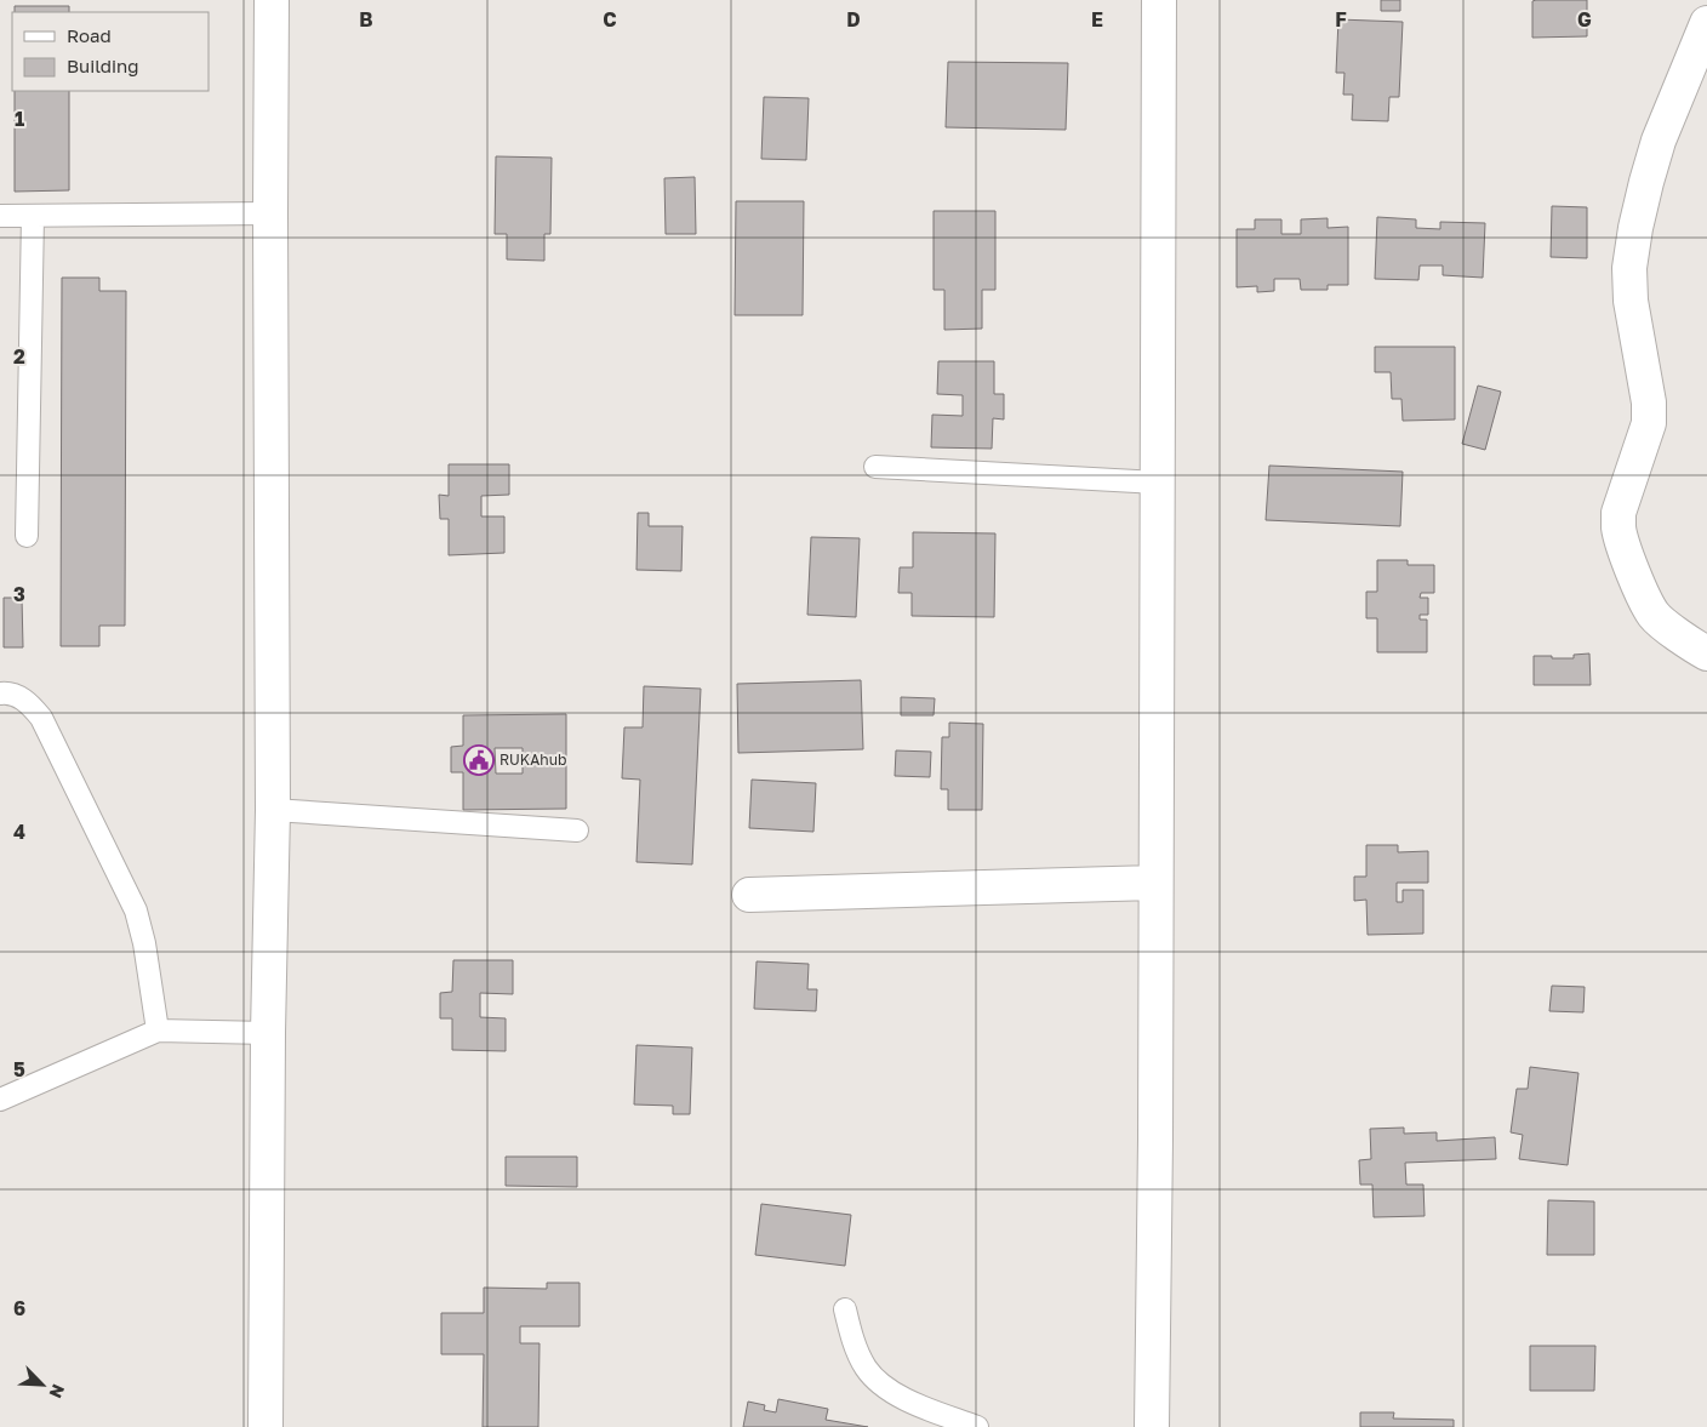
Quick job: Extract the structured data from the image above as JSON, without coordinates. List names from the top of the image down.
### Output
{
  "places": {
    "public building": ["RUKAhub"]
  },
  "legend": ["Road", "Building"],
  "north": "bottom right",
  "grid": {
    "columns": [
      "B",
      "C",
      "D",
      "E",
      "F",
      "G"
    ],
    "rows": [
      "1",
      "2",
      "3",
      "4",
      "5",
      "6"
    ]
  }
}
